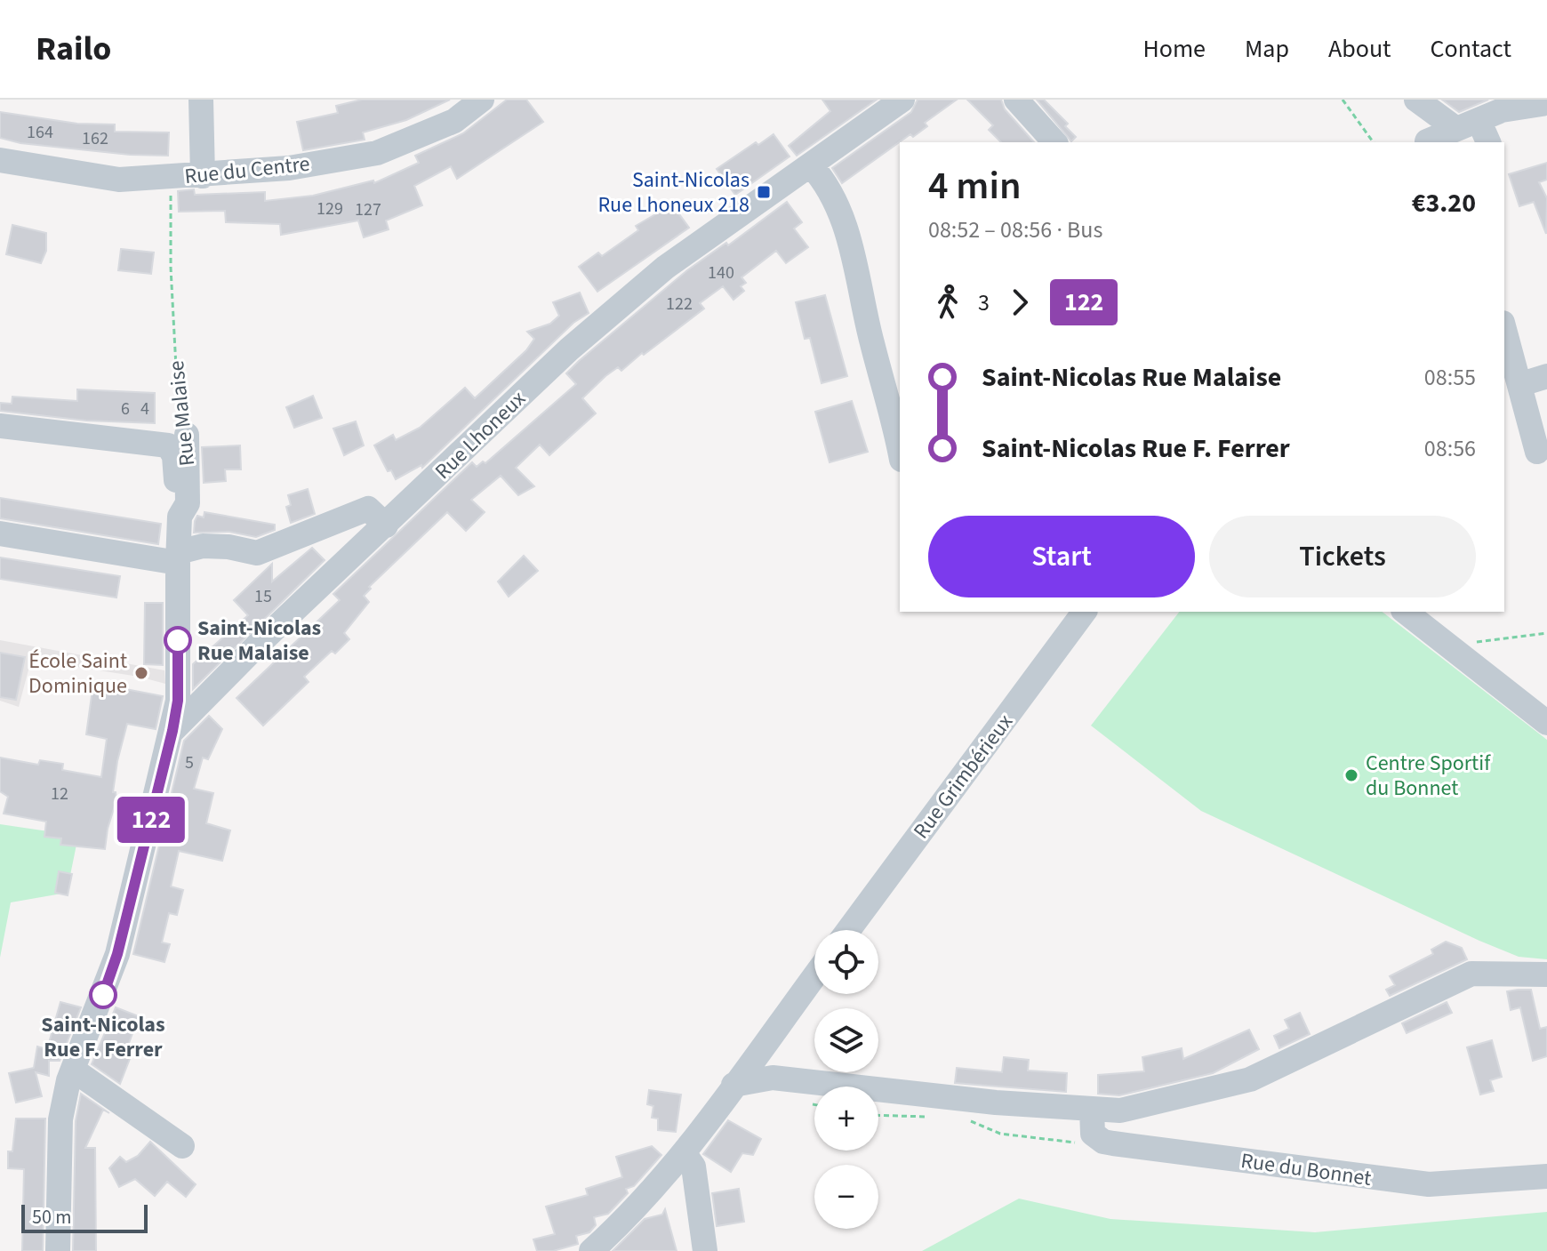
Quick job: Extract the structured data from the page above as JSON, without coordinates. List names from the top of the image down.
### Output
{
  "streets": {
    "street": [
      "Rue du Centre",
      "Rue Malaise",
      "Rue Lhoneux",
      "Rue Grimbérieux",
      "Rue du Bonnet"
    ]
  },
  "crossings": [
    ["Rue du Centre", "Rue Malaise"],
    ["Rue Malaise", "Rue Lhoneux"]
  ],
  "places": {
    "transit": ["Saint-Nicolas Rue Lhoneux 218"],
    "other": [
      "Saint-Nicolas Rue Malaise",
      "École Saint Dominique",
      "Centre Sportif du Bonnet",
      "Saint-Nicolas Rue F. Ferrer"
    ]
  },
  "lines": ["bus line 122"],
  "house_numbers": [
    "164",
    "162",
    "129",
    "127",
    "140",
    "122",
    "6",
    "4",
    "15",
    "5",
    "12"
  ],
  "scale_bar": "50 m",
  "page": {
    "header": "Railo",
    "nav": [
      "Home",
      "Map",
      "About",
      "Contact"
    ],
    "on_map": "122",
    "heading": ["4 min", "08:52 – 08:56 · Bus", "€3.20"],
    "legs": ["3", "122"],
    "list": [
      {
        "name": "Saint-Nicolas Rue Malaise",
        "value": "08:55"
      },
      {
        "name": "Saint-Nicolas Rue F. Ferrer",
        "value": "08:56"
      }
    ],
    "buttons": ["Start", "Tickets"],
    "map_buttons": ["+", "−"],
    "scale": "50 m"
  }
}
